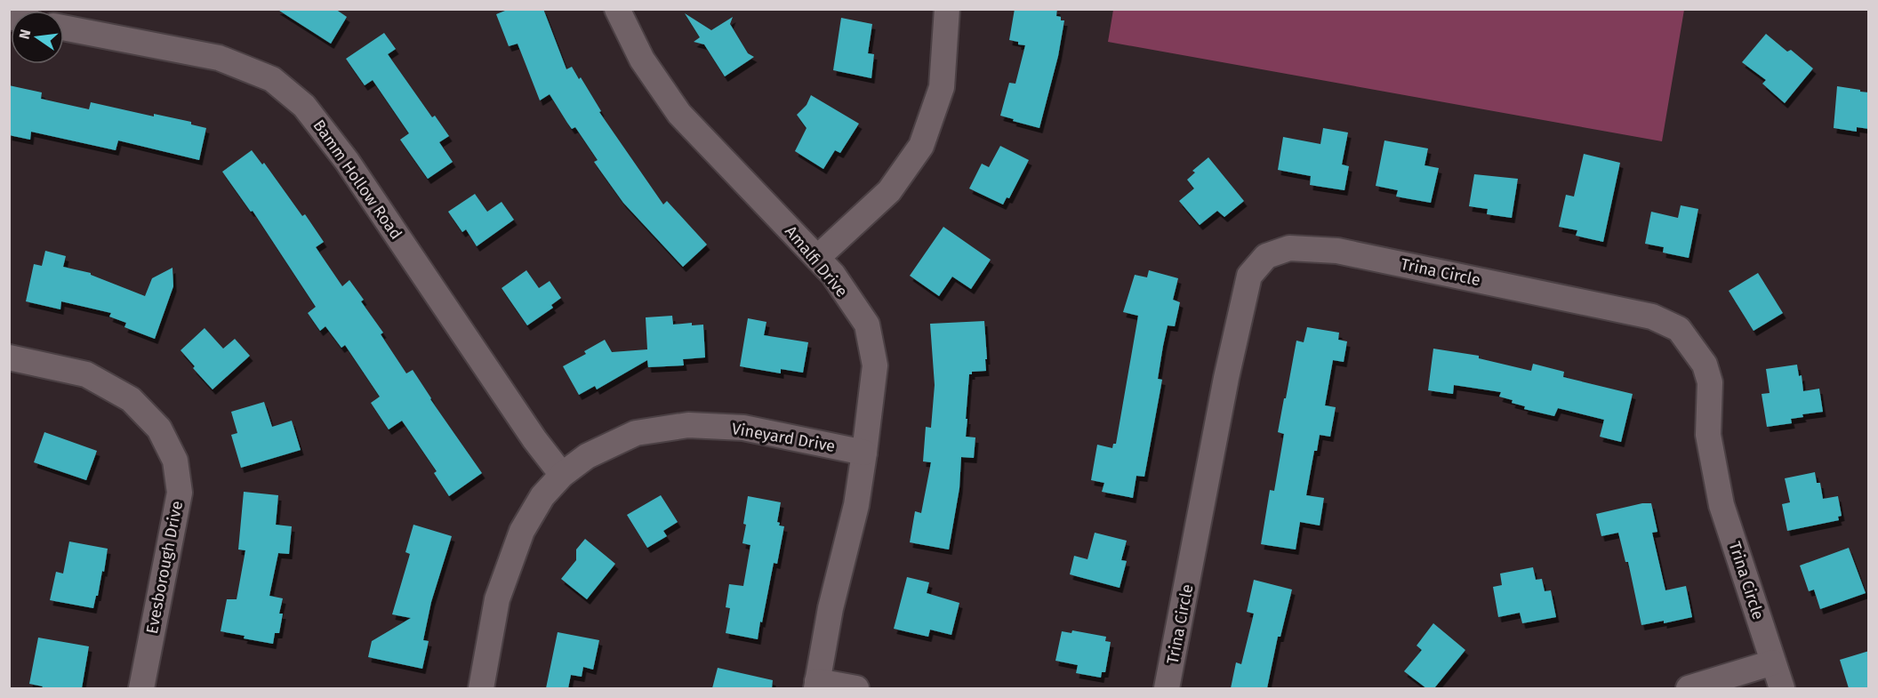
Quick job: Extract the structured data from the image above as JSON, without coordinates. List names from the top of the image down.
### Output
{
  "streets": {
    "street": [
      "Bamm Hollow Road",
      "Amalfi Drive",
      "Trina Circle",
      "Vineyard Drive",
      "Evesborough Drive"
    ]
  },
  "crossings": [
    ["Bamm Hollow Road", "Vineyard Drive"],
    ["Amalfi Drive", "Vineyard Drive"]
  ],
  "north": "left"
}
